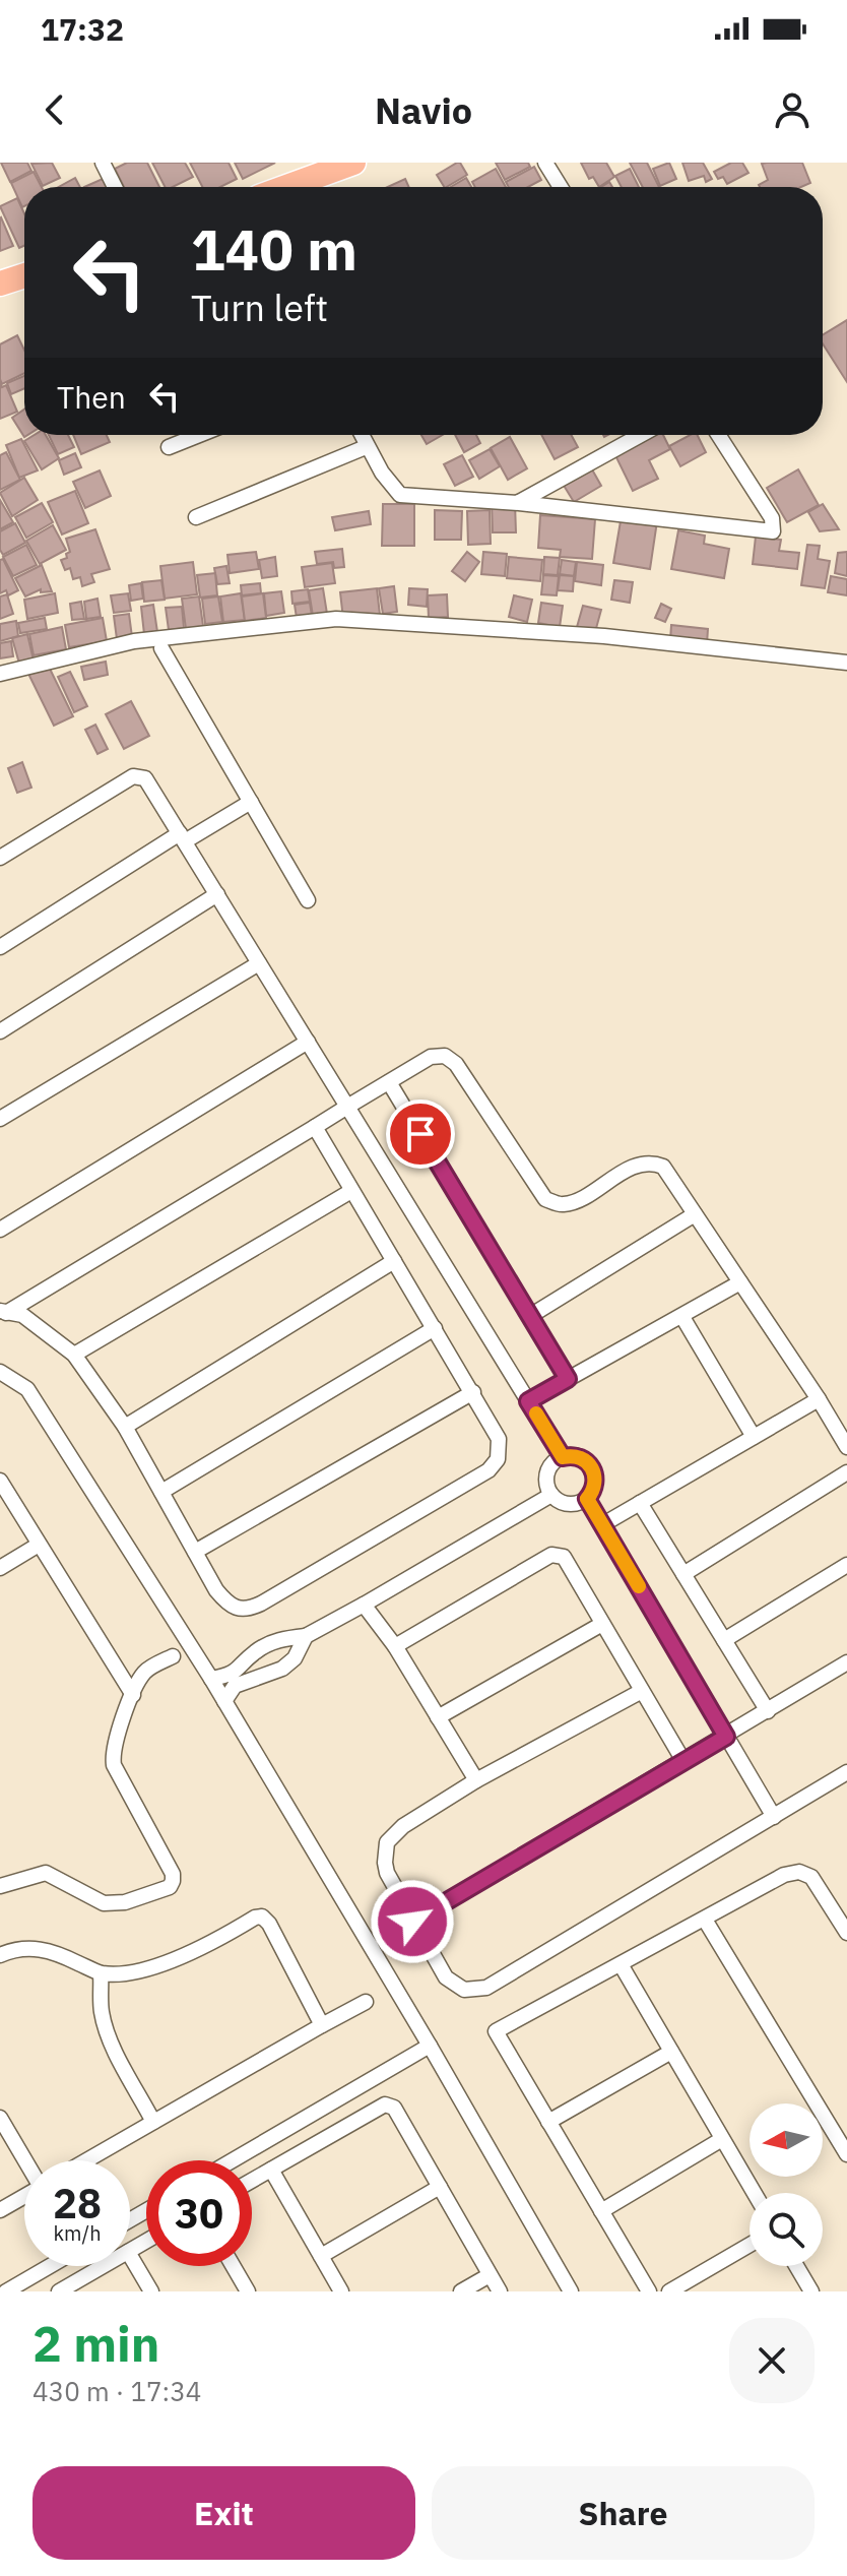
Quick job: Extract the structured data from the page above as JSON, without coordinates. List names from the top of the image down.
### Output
{
  "north": "left",
  "page": {
    "status": "17:32",
    "header": "Navio",
    "turn": ["140 m", "Turn left"],
    "then": "Then",
    "speed": "28 km/h",
    "limit": "30",
    "heading": ["2 min", "430 m · 17:34"],
    "buttons": ["Exit", "Share"]
  }
}
